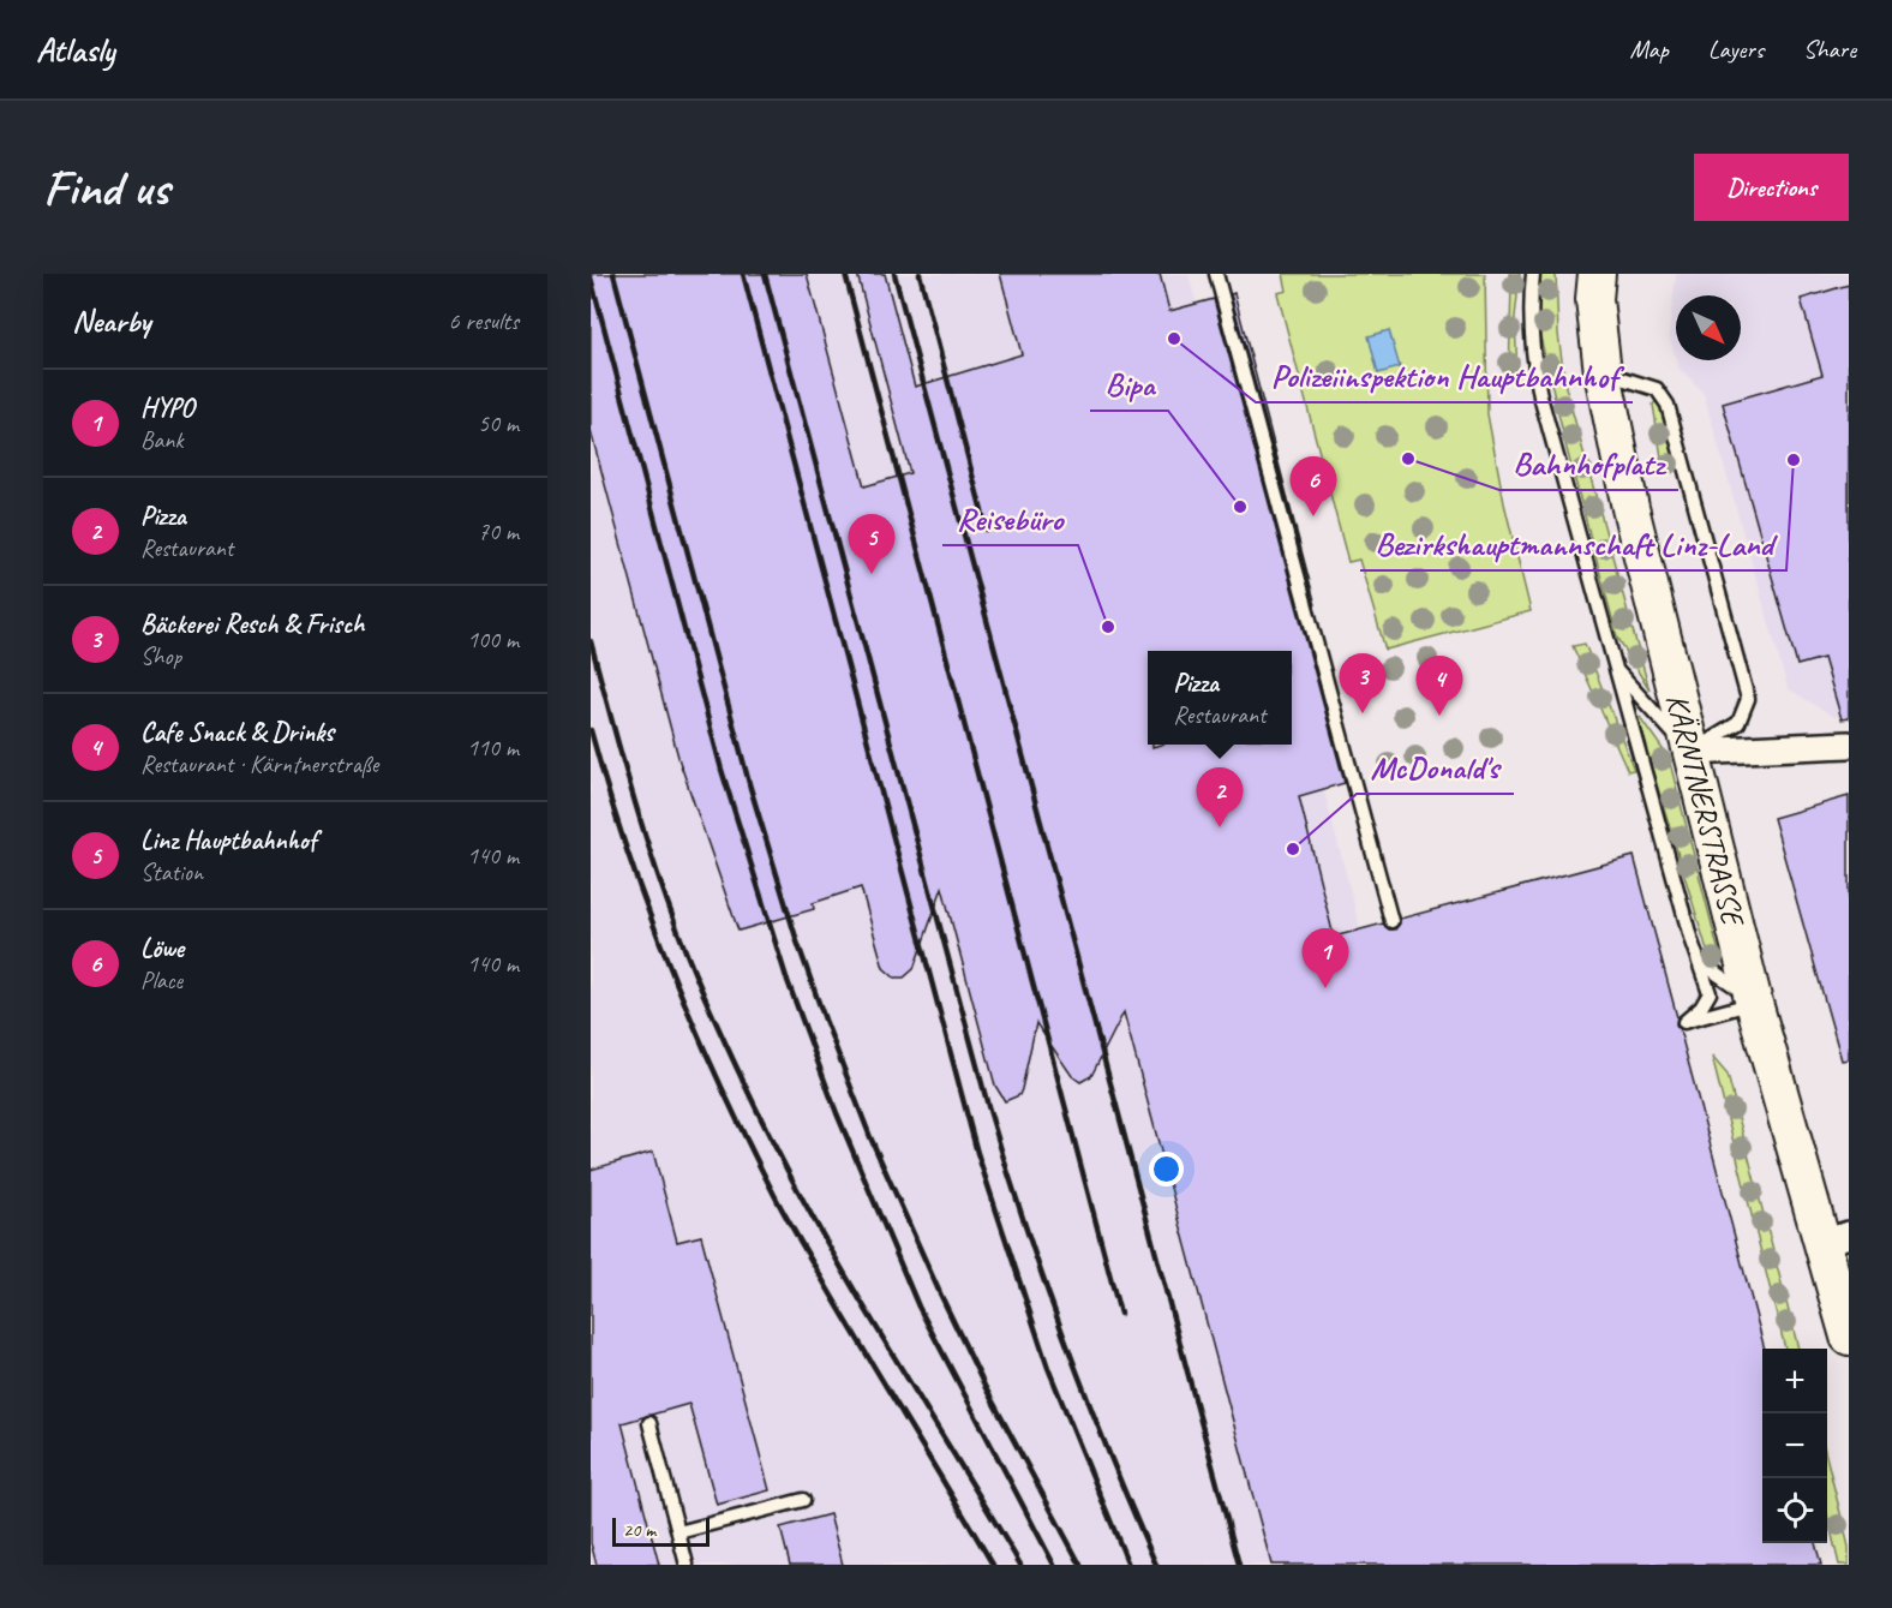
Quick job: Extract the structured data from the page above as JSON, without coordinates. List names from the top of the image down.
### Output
{
  "streets": {
    "main road": ["KÄRNTNERSTRASSE"]
  },
  "places": [
    "Polizeiinspektion Hauptbahnhof",
    "Bahnhofplatz",
    "Bezirkshauptmannschaft Linz-Land",
    "Bipa",
    "Reisebüro",
    "McDonald's"
  ],
  "scale_bar": "20 m",
  "north": "bottom right",
  "page": {
    "header": "Atlasly",
    "nav": ["Map", "Layers", "Share"],
    "buttons": "Directions",
    "title": "Find us",
    "heading": ["Nearby", "6 results"],
    "list": [
      {
        "mark": "1",
        "name": "HYPO",
        "note": "Bank",
        "value": "50 m"
      },
      {
        "mark": "2",
        "name": "Pizza",
        "note": "Restaurant",
        "value": "70 m"
      },
      {
        "mark": "3",
        "name": "Bäckerei Resch & Frisch",
        "note": "Shop",
        "value": "100 m"
      },
      {
        "mark": "4",
        "name": "Cafe Snack & Drinks",
        "note": "Restaurant · Kärntnerstraße",
        "value": "110 m"
      },
      {
        "mark": "5",
        "name": "Linz Hauptbahnhof",
        "note": "Station",
        "value": "140 m"
      },
      {
        "mark": "6",
        "name": "Löwe",
        "note": "Place",
        "value": "140 m"
      }
    ],
    "pins": [
      "6",
      "5",
      "3",
      "4",
      "2",
      "1"
    ],
    "popup": ["Pizza", "Restaurant"],
    "map_buttons": ["+", "−"],
    "scale": "20 m"
  }
}
